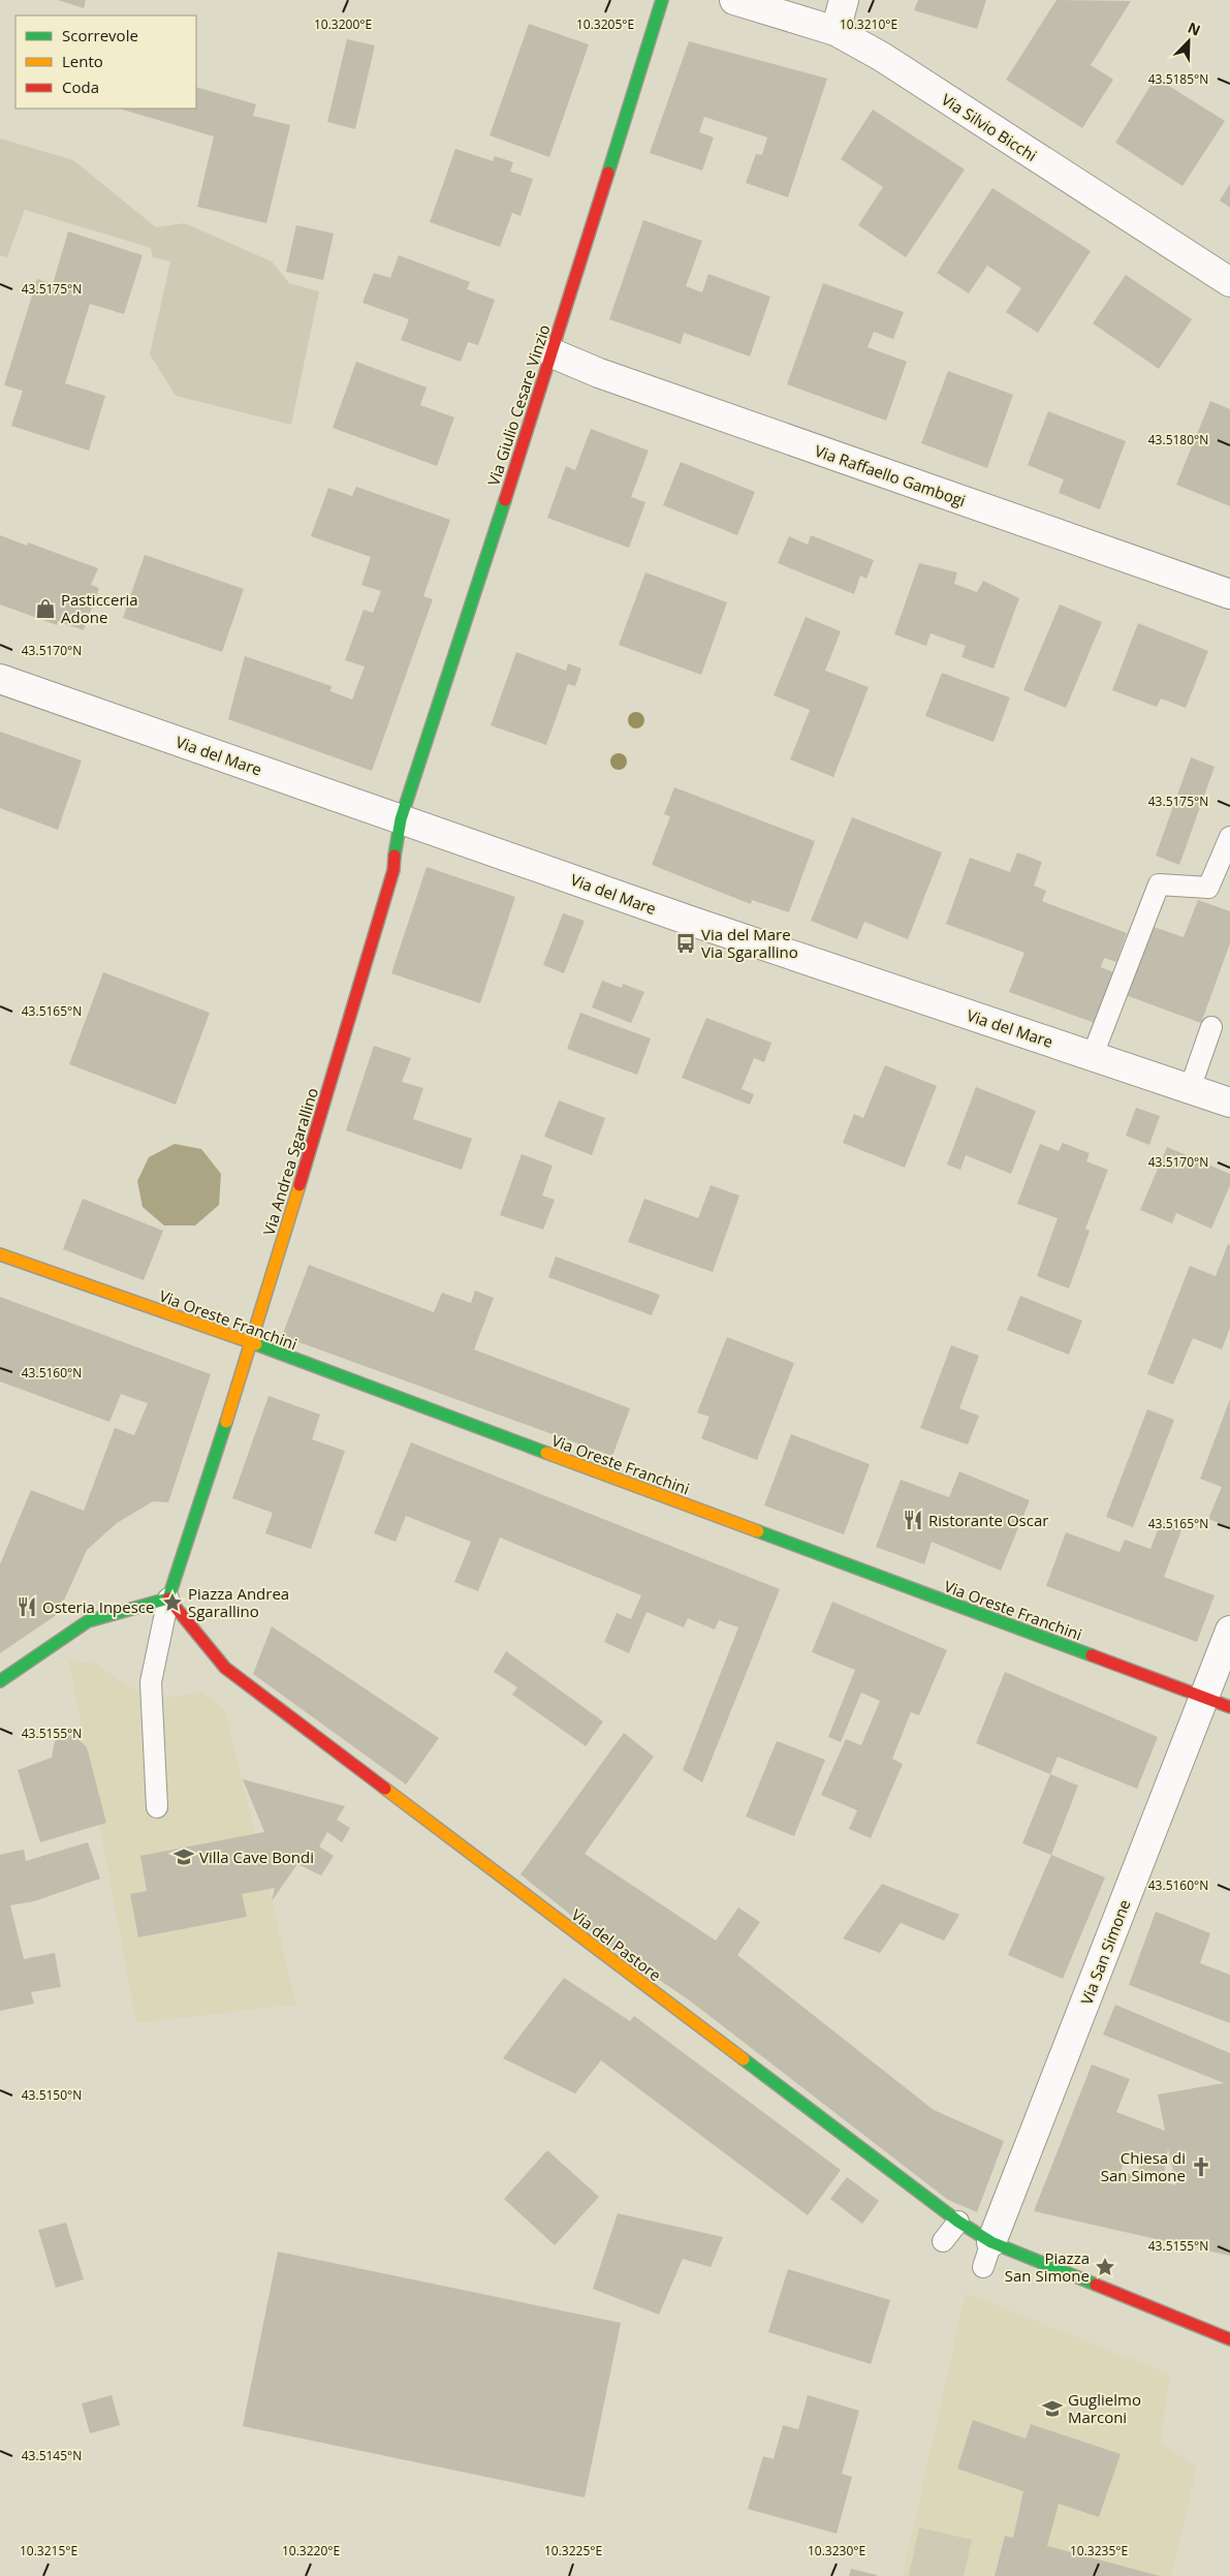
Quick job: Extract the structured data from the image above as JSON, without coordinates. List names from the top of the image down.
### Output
{
  "streets": {
    "street": [
      "Via Silvio Bicchi",
      "Via Giulio Cesare Vinzio",
      "Via Raffaello Gambogi",
      "Via del Mare",
      "Via Andrea Sgarallino",
      "Via Oreste Franchini",
      "Via del Pastore",
      "Via San Simone"
    ]
  },
  "crossings": [
    ["Via Giulio Cesare Vinzio", "Via Raffaello Gambogi"],
    ["Via Giulio Cesare Vinzio", "Via del Mare"],
    ["Via Giulio Cesare Vinzio", "Via Andrea Sgarallino"],
    ["Via del Mare", "Via Andrea Sgarallino"],
    ["Via Andrea Sgarallino", "Via Oreste Franchini"],
    ["Via Andrea Sgarallino", "Via del Pastore"],
    ["Via Oreste Franchini", "Via San Simone"],
    ["Via del Pastore", "Via San Simone"]
  ],
  "places": {
    "shop": ["Pasticceria Adone"],
    "bus stop": ["Via del Mare Via Sgarallino"],
    "restaurant": ["Ristorante Oscar", "Osteria Inpesce"],
    "place": ["Piazza Andrea Sgarallino", "Piazza San Simone"],
    "school or university": ["Villa Cave Bondi", "Guglielmo Marconi"],
    "church": ["Chiesa di San Simone"]
  },
  "legend": ["Scorrevole", "Lento", "Coda"],
  "north": "top right",
  "coordinates": [
    "10.3200°E",
    "10.3205°E",
    "10.3210°E",
    "43.5185°N",
    "43.5175°N",
    "43.5180°N",
    "43.5170°N",
    "43.5165°N",
    "43.5160°N",
    "43.5155°N",
    "43.5150°N",
    "43.5145°N",
    "10.3215°E",
    "10.3220°E",
    "10.3225°E",
    "10.3230°E",
    "10.3235°E"
  ]
}
